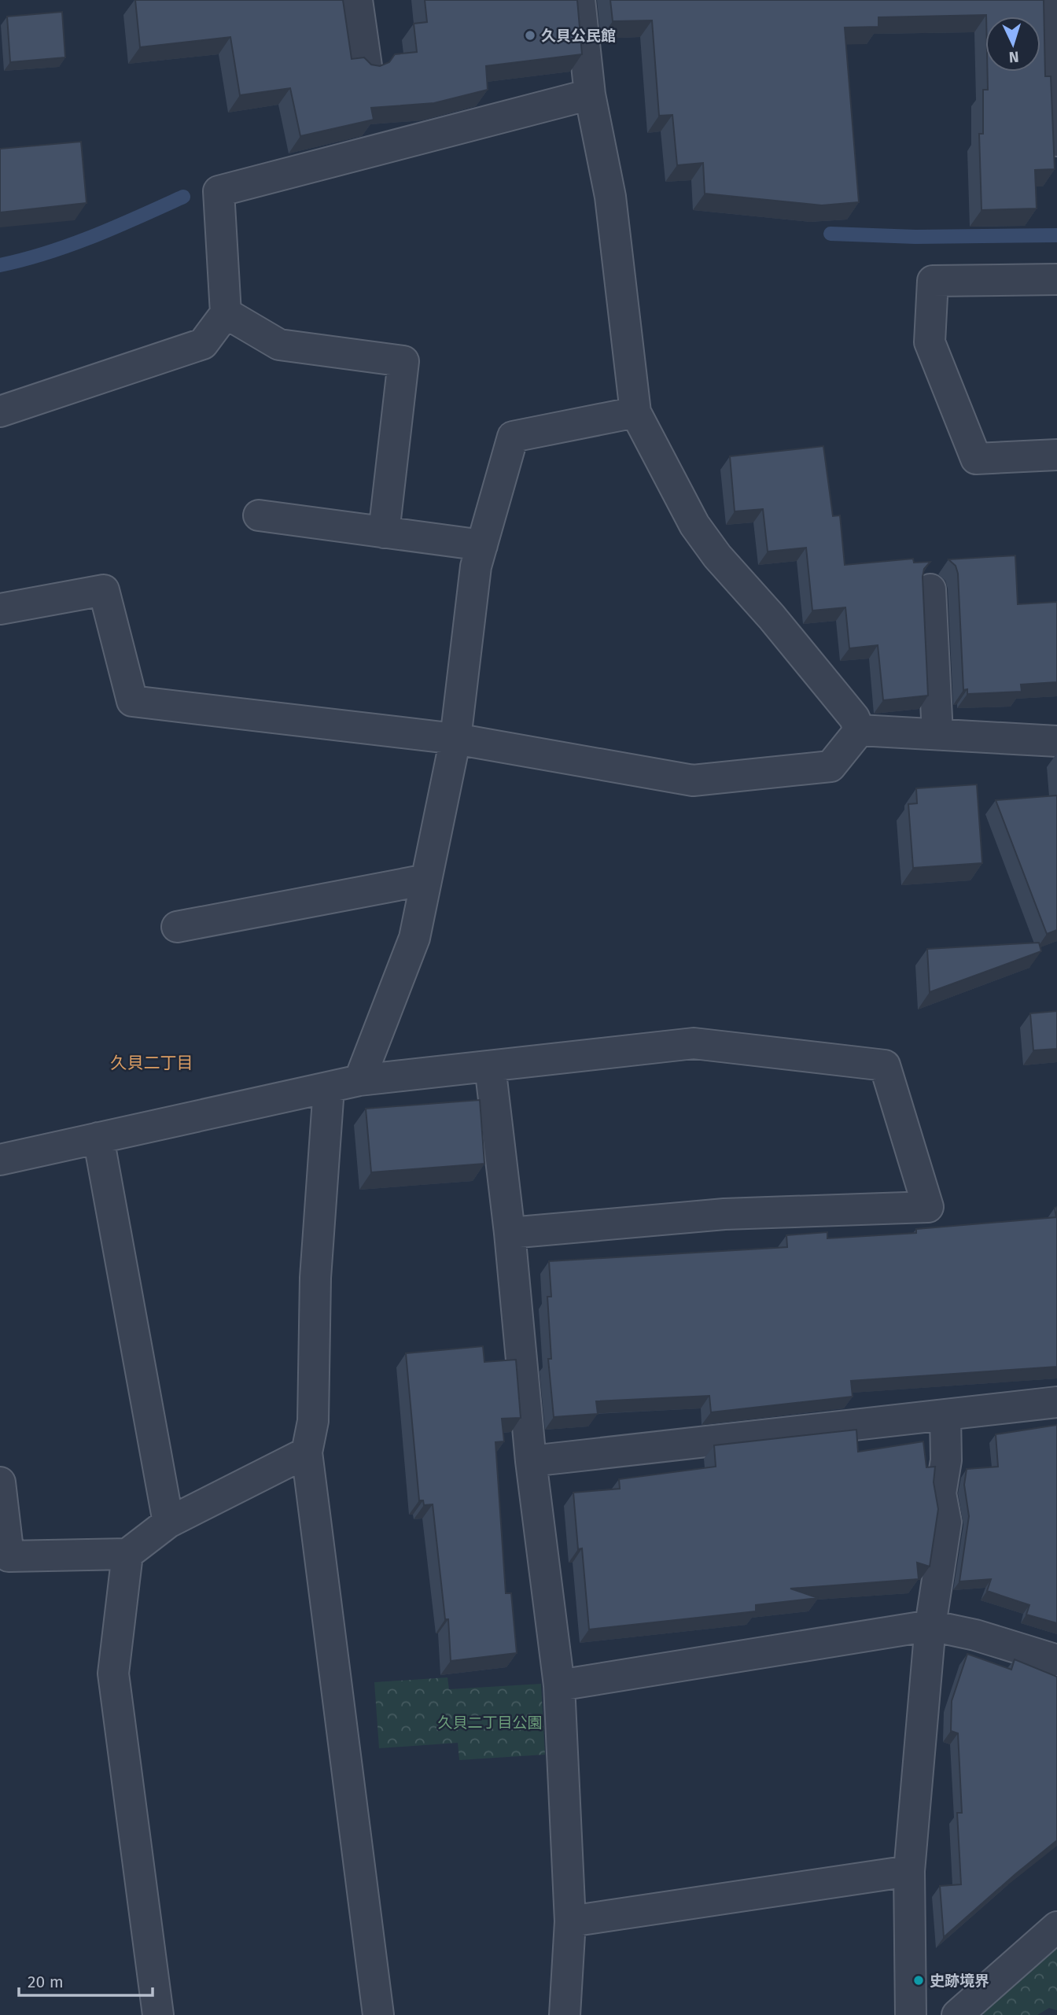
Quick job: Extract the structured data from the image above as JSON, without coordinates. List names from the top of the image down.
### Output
{
  "districts": ["久貝二丁目"],
  "parks": ["久貝二丁目公園"],
  "places": ["久貝公民館", "史跡境界"],
  "scale_bar": "20 m",
  "north": "bottom"
}
